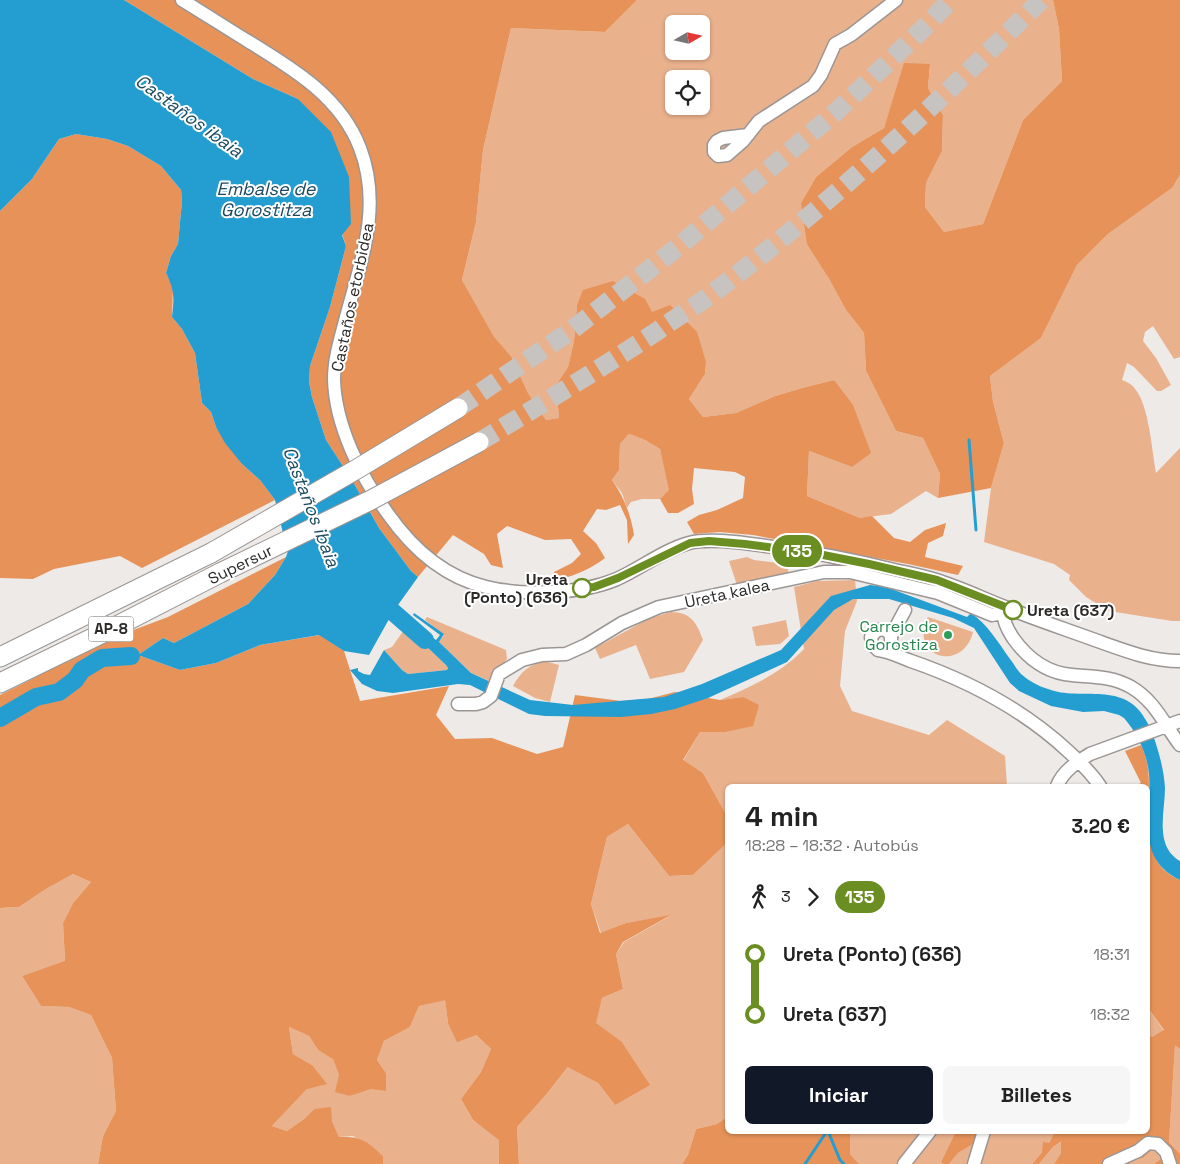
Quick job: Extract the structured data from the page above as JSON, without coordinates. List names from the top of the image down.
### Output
{
  "streets": {
    "highway": ["Supersur", "AP-8"],
    "street": ["Castaños etorbidea", "Ureta kalea"]
  },
  "crossings": [
    ["Castaños etorbidea", "Ureta kalea"]
  ],
  "water": ["Castaños ibaia", "Embalse de Gorostitza"],
  "places": ["Ureta (Ponto) (636)", "Ureta (637)", "Carrejo de Gorostiza"],
  "lines": ["bus line 135"],
  "north": "right",
  "page": {
    "on_map": "135",
    "heading": ["4 min", "18:28 – 18:32 · Autobús", "3.20 €"],
    "legs": ["3", "135"],
    "list": [
      {
        "name": "Ureta (Ponto) (636)",
        "value": "18:31"
      },
      {
        "name": "Ureta (637)",
        "value": "18:32"
      }
    ],
    "buttons": ["Iniciar", "Billetes"]
  }
}
